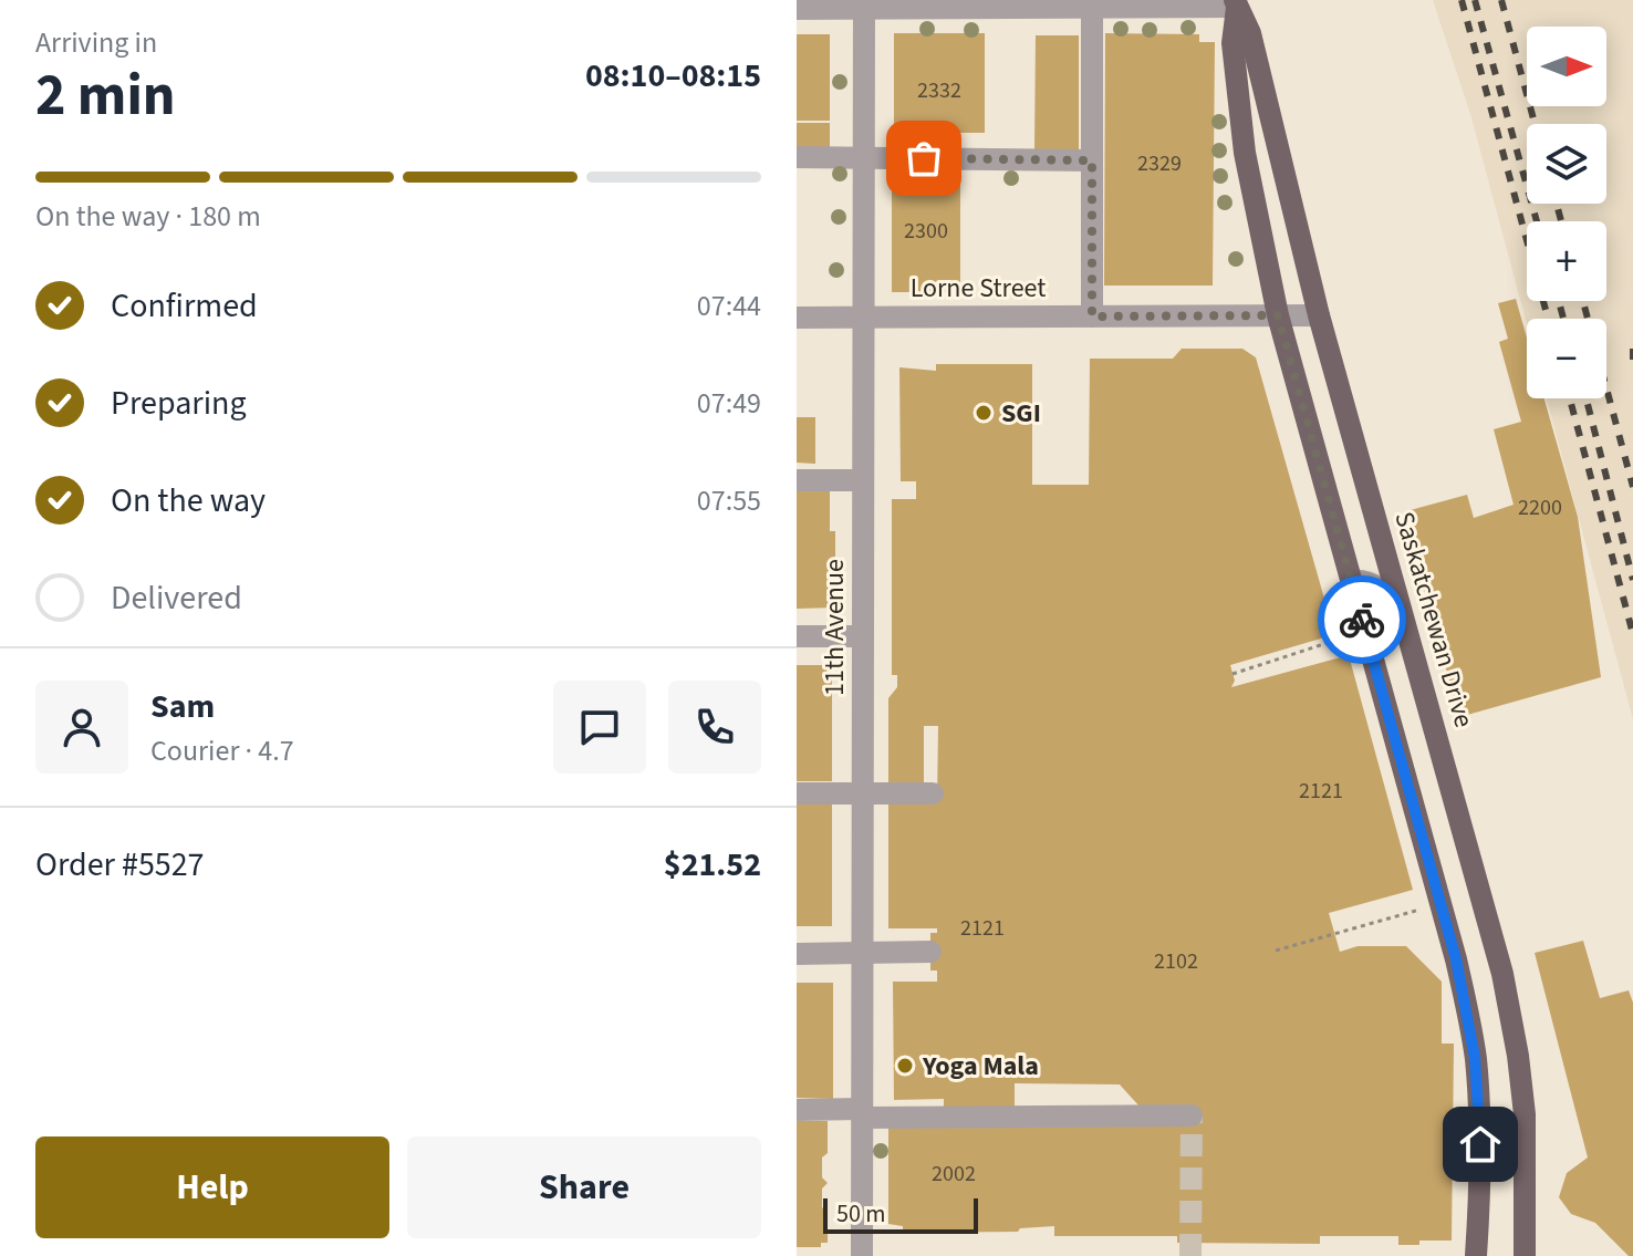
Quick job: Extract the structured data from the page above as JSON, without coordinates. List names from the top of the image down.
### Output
{
  "streets": {
    "main road": ["Saskatchewan Drive"],
    "street": ["Lorne Street", "11th Avenue"]
  },
  "crossings": [
    ["Lorne Street", "Saskatchewan Drive"],
    ["Lorne Street", "11th Avenue"]
  ],
  "places": ["SGI", "Yoga Mala"],
  "house_numbers": [
    "2332",
    "2329",
    "2300",
    "2200",
    "2121",
    "2121",
    "2102",
    "2002"
  ],
  "scale_bar": "50 m",
  "north": "right",
  "page": {
    "heading": ["2 min", "Arriving in", "08:10–08:15"],
    "panel": [
      "Sam",
      "Courier · 4.7",
      "Order #5527",
      "$21.52"
    ],
    "map_buttons": ["+", "−"],
    "bar": "On the way · 180 m",
    "list": [
      ["Confirmed", "07:44"],
      ["Preparing", "07:49"],
      ["On the way", "07:55"],
      "Delivered"
    ],
    "buttons": ["Help", "Share"],
    "scale": "50 m"
  }
}
